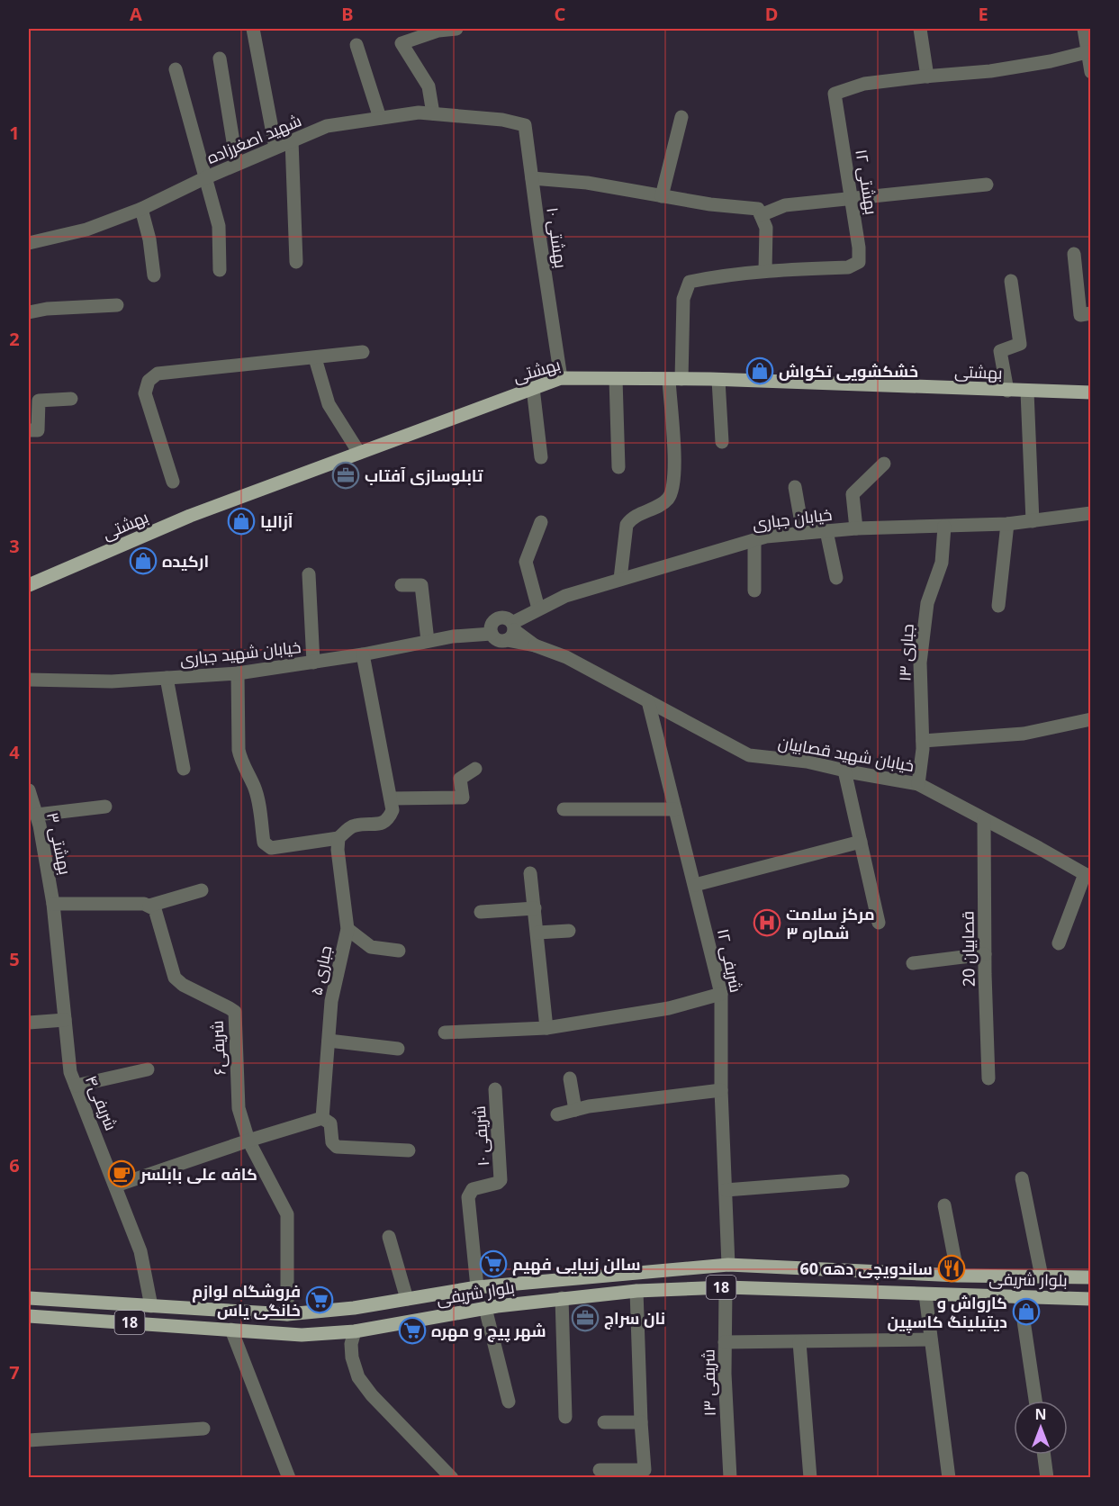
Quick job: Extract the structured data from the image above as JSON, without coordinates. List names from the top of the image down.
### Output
{
  "streets": {
    "main road": ["بهشتی", "بلوار شریفی", "18"],
    "street": [
      "شهید اصغرزاده",
      "بهشتی ۱۲",
      "بهشتی ۱۰",
      "خیابان جباری",
      "خیابان شهید جباری",
      "جباری ۱۳",
      "خیابان شهید قصابیان",
      "بهشتی ۳",
      "قصابیان 20",
      "شریفی ۱۲",
      "جباری ۵",
      "شریفی۶",
      "شریفی۴",
      "شریفی ۱۰",
      "شریفی ۱۳"
    ]
  },
  "crossings": [
    ["شهید اصغرزاده", "بهشتی ۱۰"],
    ["بهشتی ۱۲", "بهشتی"],
    ["بهشتی ۱۰", "بهشتی"],
    ["خیابان جباری", "خیابان شهید جباری"],
    ["خیابان جباری", "جباری ۱۳"],
    ["خیابان جباری", "خیابان شهید قصابیان"],
    ["خیابان شهید جباری", "خیابان شهید قصابیان"],
    ["جباری ۱۳", "خیابان شهید قصابیان"],
    ["خیابان شهید قصابیان", "قصابیان 20"],
    ["خیابان شهید قصابیان", "شریفی ۱۲"],
    ["بهشتی ۳", "شریفی۴"],
    ["شریفی ۱۲", "بلوار شریفی"],
    ["شریفی۶", "بلوار شریفی"],
    ["شریفی۴", "بلوار شریفی"],
    ["شریفی ۱۰", "بلوار شریفی"],
    ["بلوار شریفی", "شریفی ۱۳"]
  ],
  "places": {
    "shop": [
      "خشکشویی تکواش",
      "آزالیا",
      "ارکیده",
      "کارواش و دیتیلینگ کاسپین"
    ],
    "office": ["تابلوسازی آفتاب", "نان سراج"],
    "hospital": ["مرکز سلامت شماره ۳"],
    "cafe": ["کافه علی بابلسر"],
    "supermarket": ["سالن زیبایی فهیم", "فروشگاه لوازم خانگی یاس", "شهر پیچ و مهره"],
    "restaurant": ["ساندویچی دهه 60"]
  },
  "north": "top",
  "grid": {
    "columns": [
      "A",
      "B",
      "C",
      "D",
      "E"
    ],
    "rows": [
      "1",
      "2",
      "3",
      "4",
      "5",
      "6",
      "7"
    ]
  }
}
